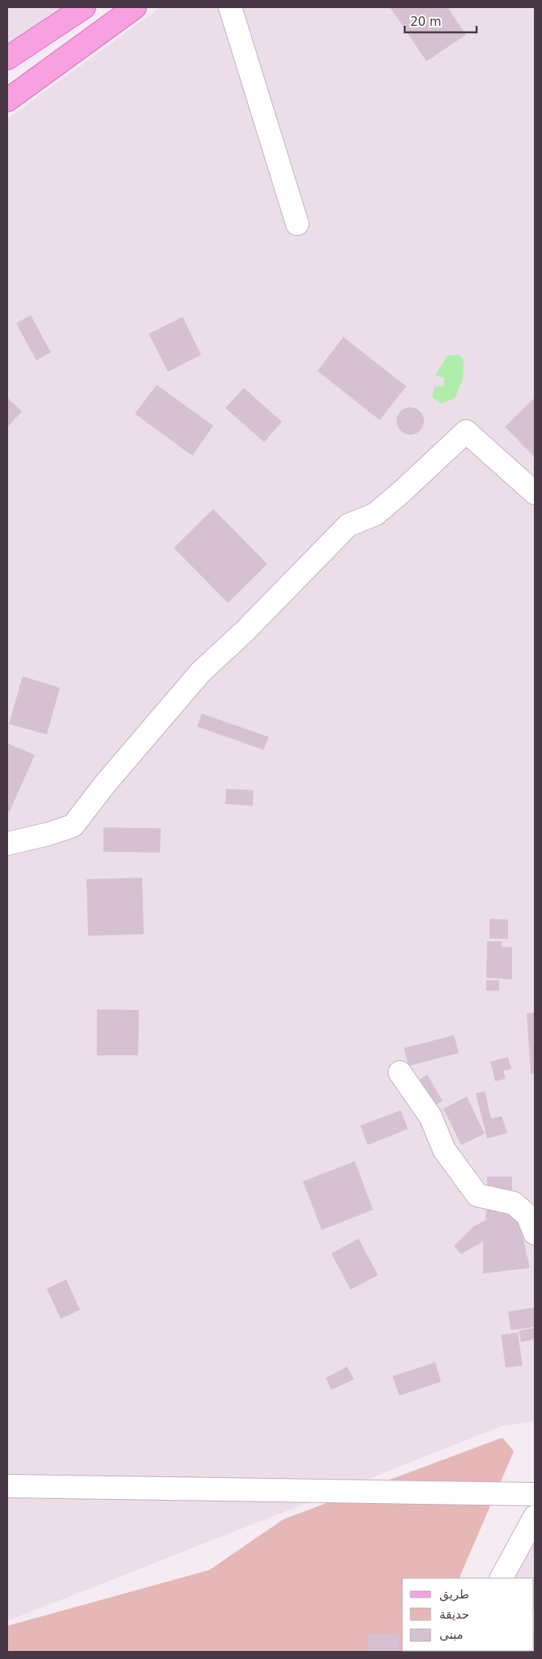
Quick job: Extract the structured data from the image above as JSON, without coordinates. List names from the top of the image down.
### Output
{
  "legend": ["طريق", "حديقة", "مبنى"],
  "scale_bar": "20 m"
}
